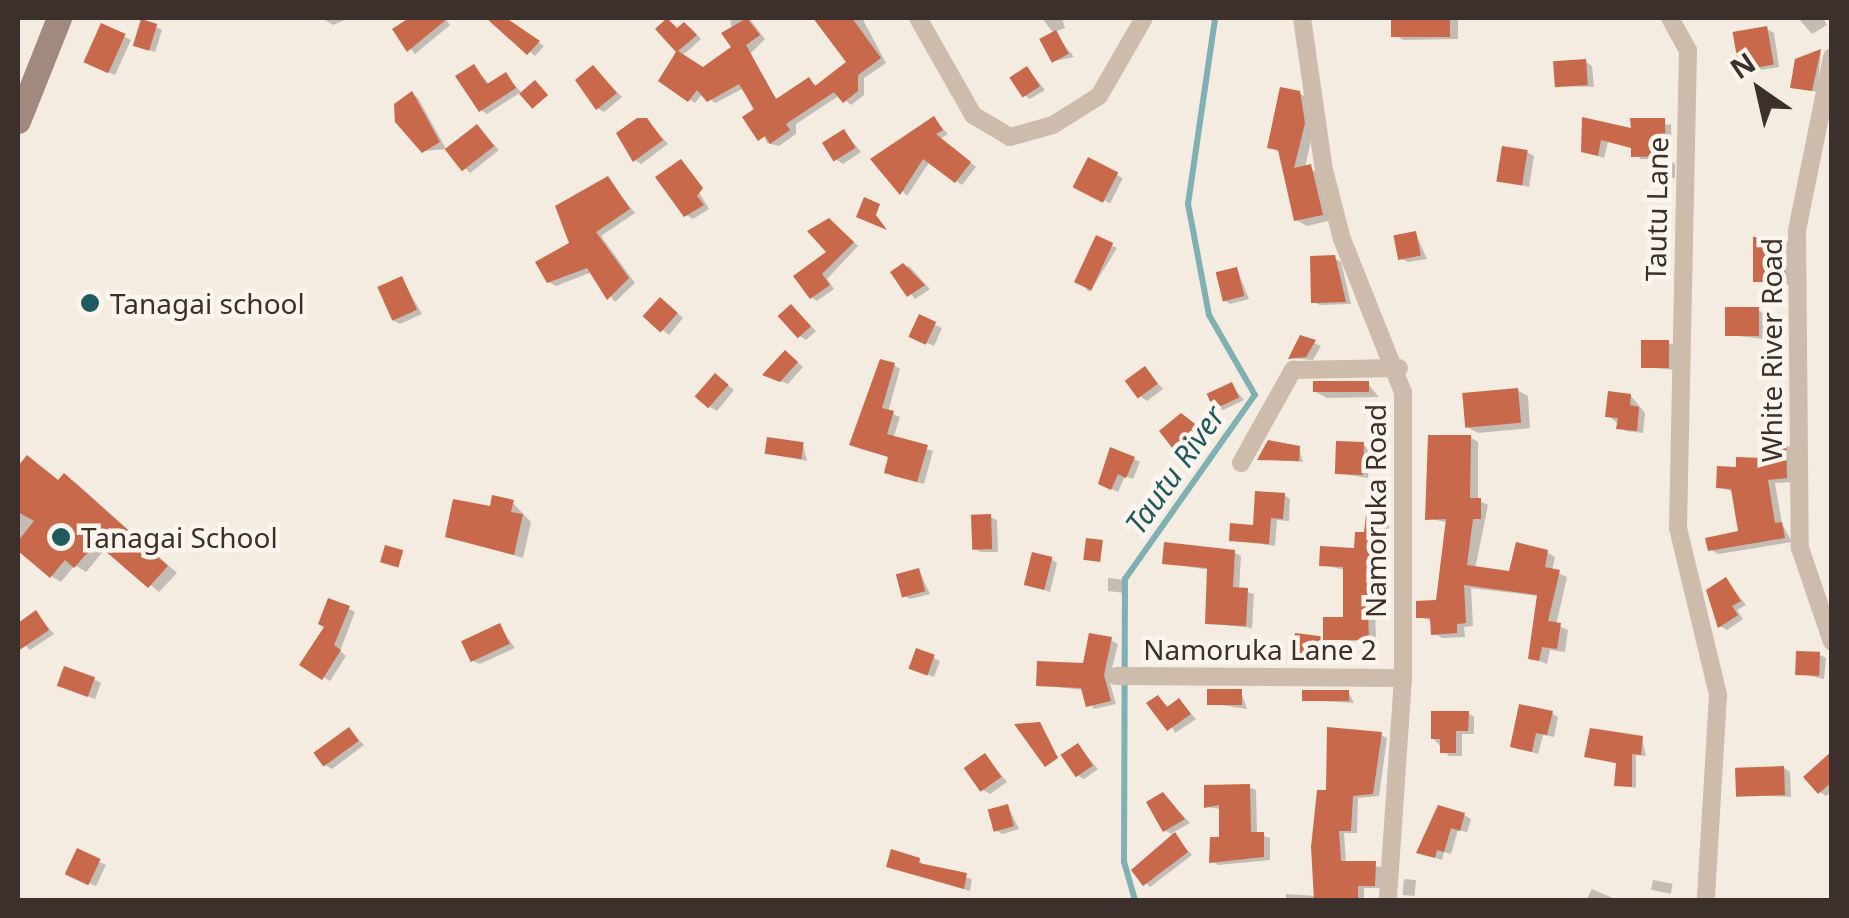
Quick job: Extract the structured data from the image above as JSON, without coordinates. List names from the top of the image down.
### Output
{
  "streets": {
    "street": [
      "Tautu Lane",
      "White River Road",
      "Namoruka Road",
      "Namoruka Lane 2"
    ]
  },
  "crossings": [
    ["Namoruka Road", "Namoruka Lane 2"]
  ],
  "water": ["Tautu River"],
  "places": ["Tanagai school", "Tanagai School"],
  "north": "top left"
}
